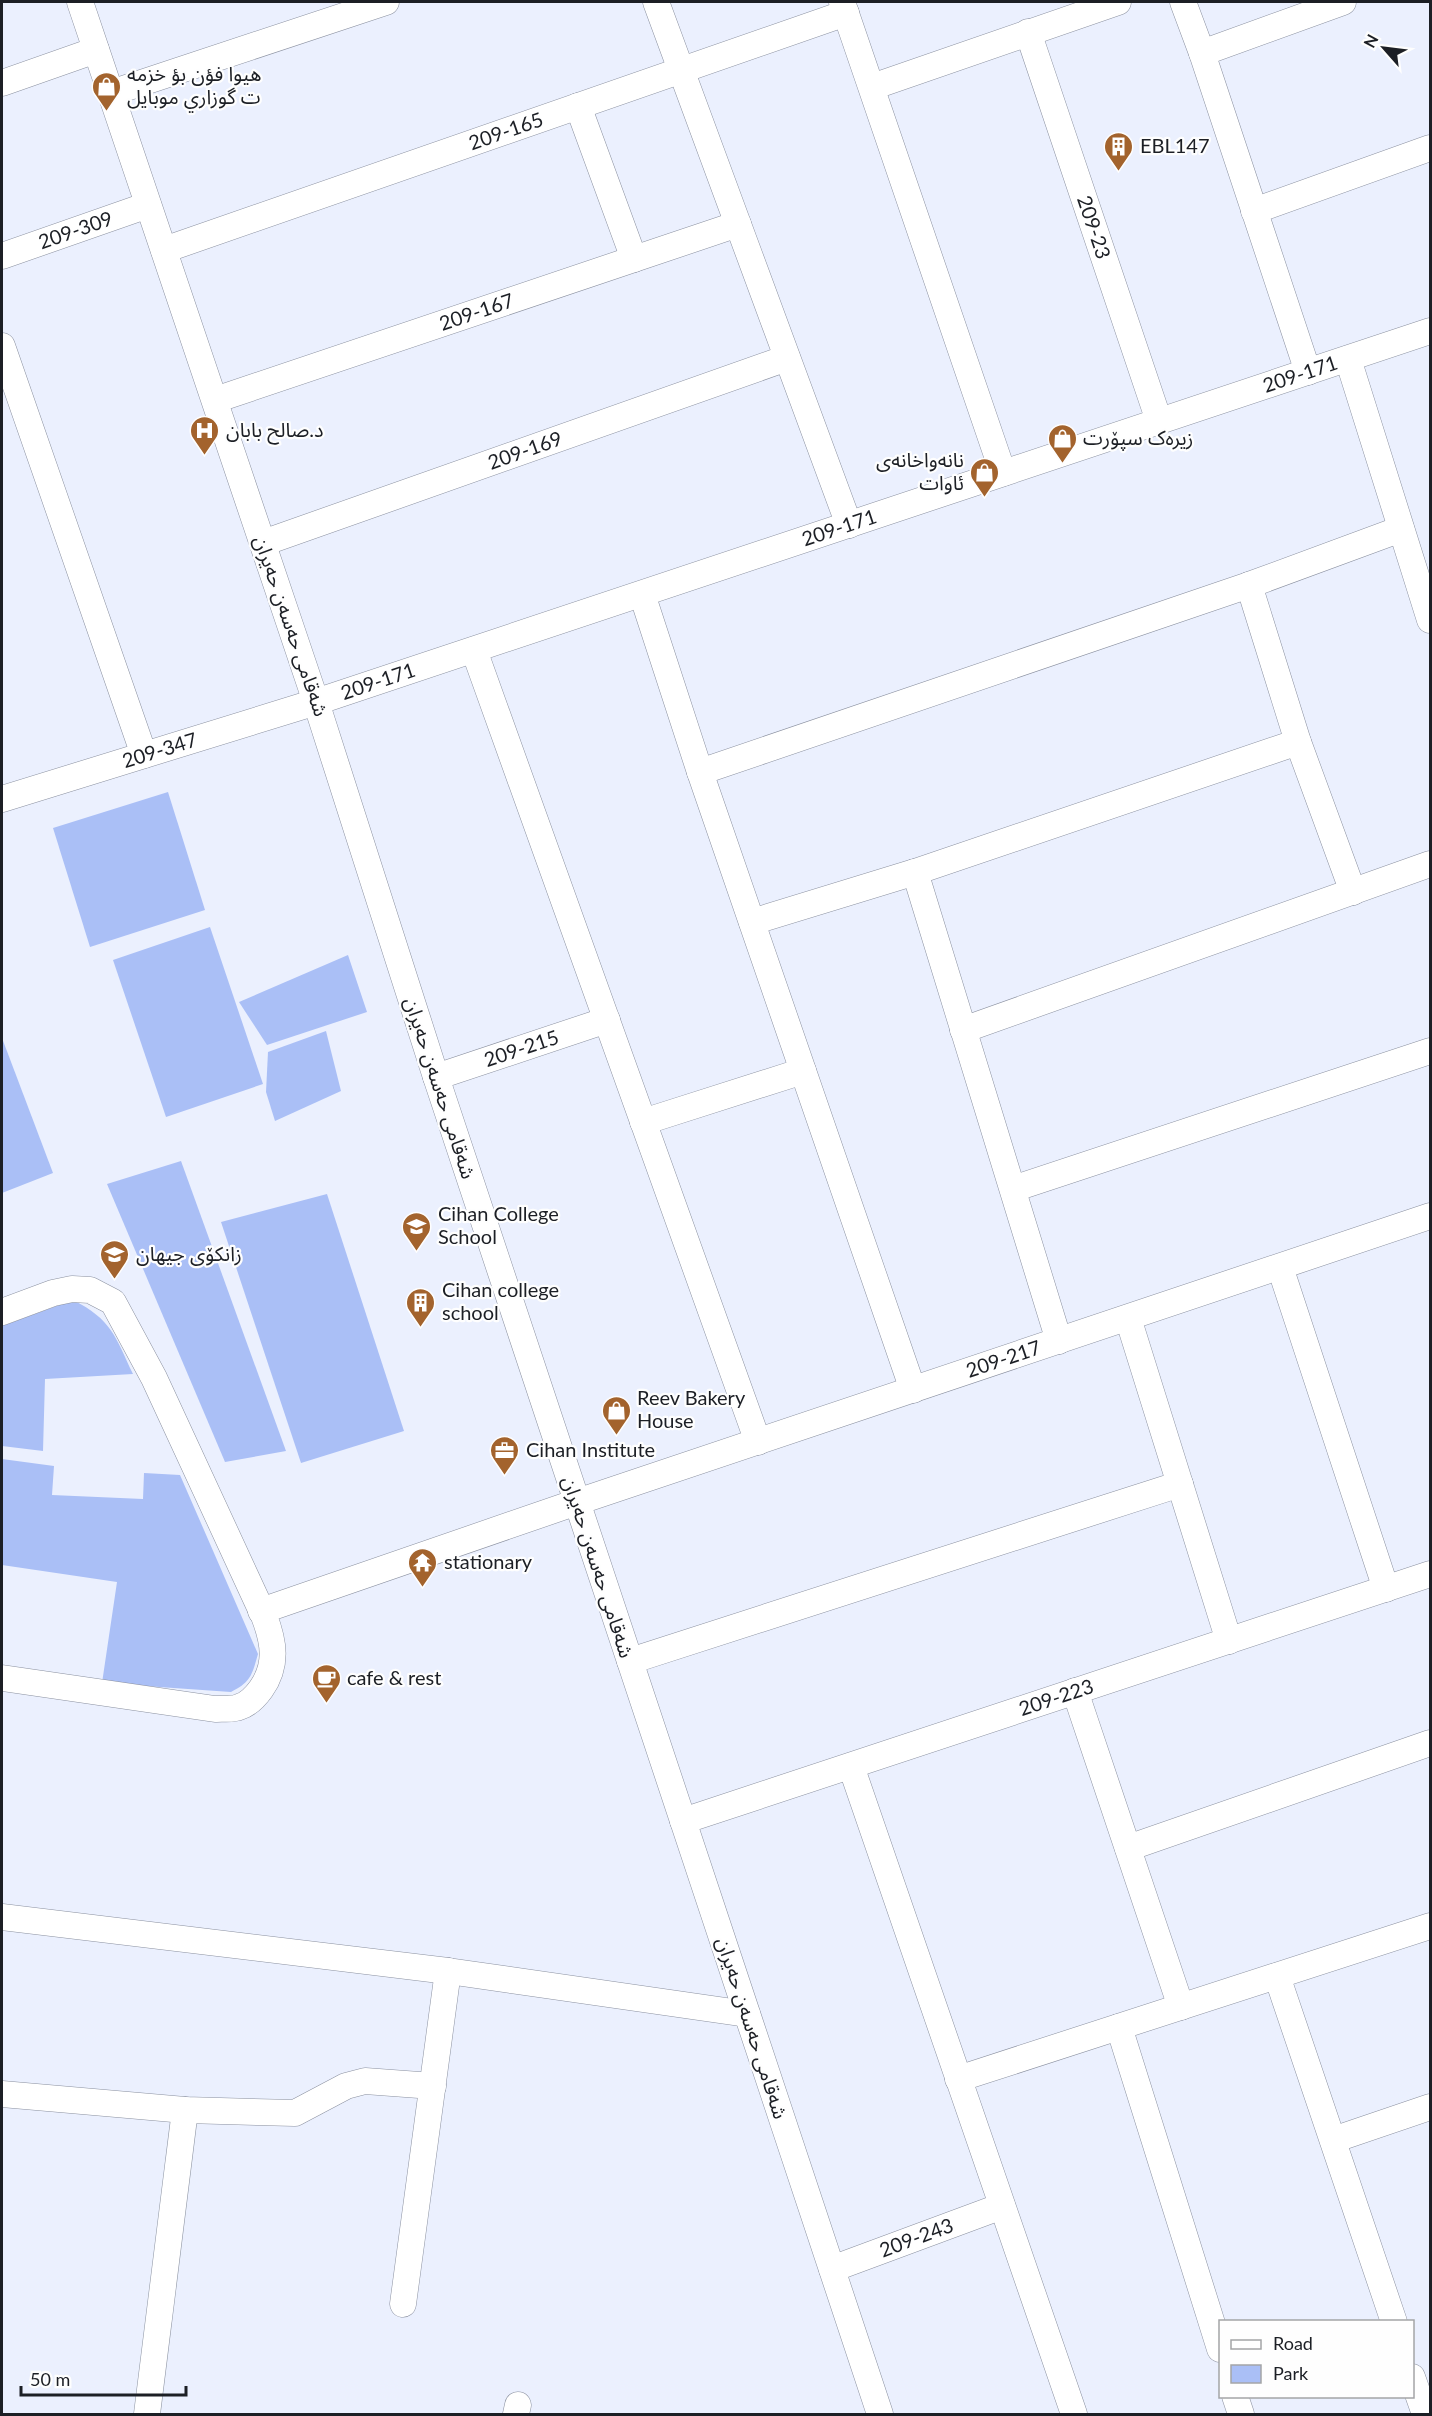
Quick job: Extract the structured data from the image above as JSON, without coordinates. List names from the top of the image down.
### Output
{
  "streets": {
    "street": [
      "209-165",
      "209-23",
      "209-309",
      "209-167",
      "209-171",
      "209-169",
      "شەقامی حەسەن حەیران",
      "209-347",
      "209-215",
      "209-217",
      "209-223",
      "209-243"
    ]
  },
  "crossings": [
    ["209-165", "شەقامی حەسەن حەیران"],
    ["209-23", "209-171"],
    ["209-309", "شەقامی حەسەن حەیران"],
    ["209-167", "شەقامی حەسەن حەیران"],
    ["209-171", "شەقامی حەسەن حەیران"],
    ["209-171", "209-347"],
    ["209-169", "شەقامی حەسەن حەیران"],
    ["شەقامی حەسەن حەیران", "209-347"],
    ["شەقامی حەسەن حەیران", "209-215"],
    ["شەقامی حەسەن حەیران", "209-217"],
    ["شەقامی حەسەن حەیران", "209-223"],
    ["شەقامی حەسەن حەیران", "209-243"]
  ],
  "places": {
    "shop": [
      "هيوا فؤن بؤ خزمه ت گوزاري موبايل",
      "زیرەک سپۆرت",
      "نانەواخانەی ئاوات",
      "Reev Bakery House"
    ],
    "building": ["EBL147", "Cihan college school"],
    "hospital": ["د.صالح بابان"],
    "school or university": ["Cihan College School", "زانکۆی جیھان"],
    "office": ["Cihan Institute"],
    "temple": ["stationary"],
    "cafe": ["cafe & rest"]
  },
  "legend": ["Road", "Park"],
  "scale_bar": "50 m",
  "north": "top left"
}
